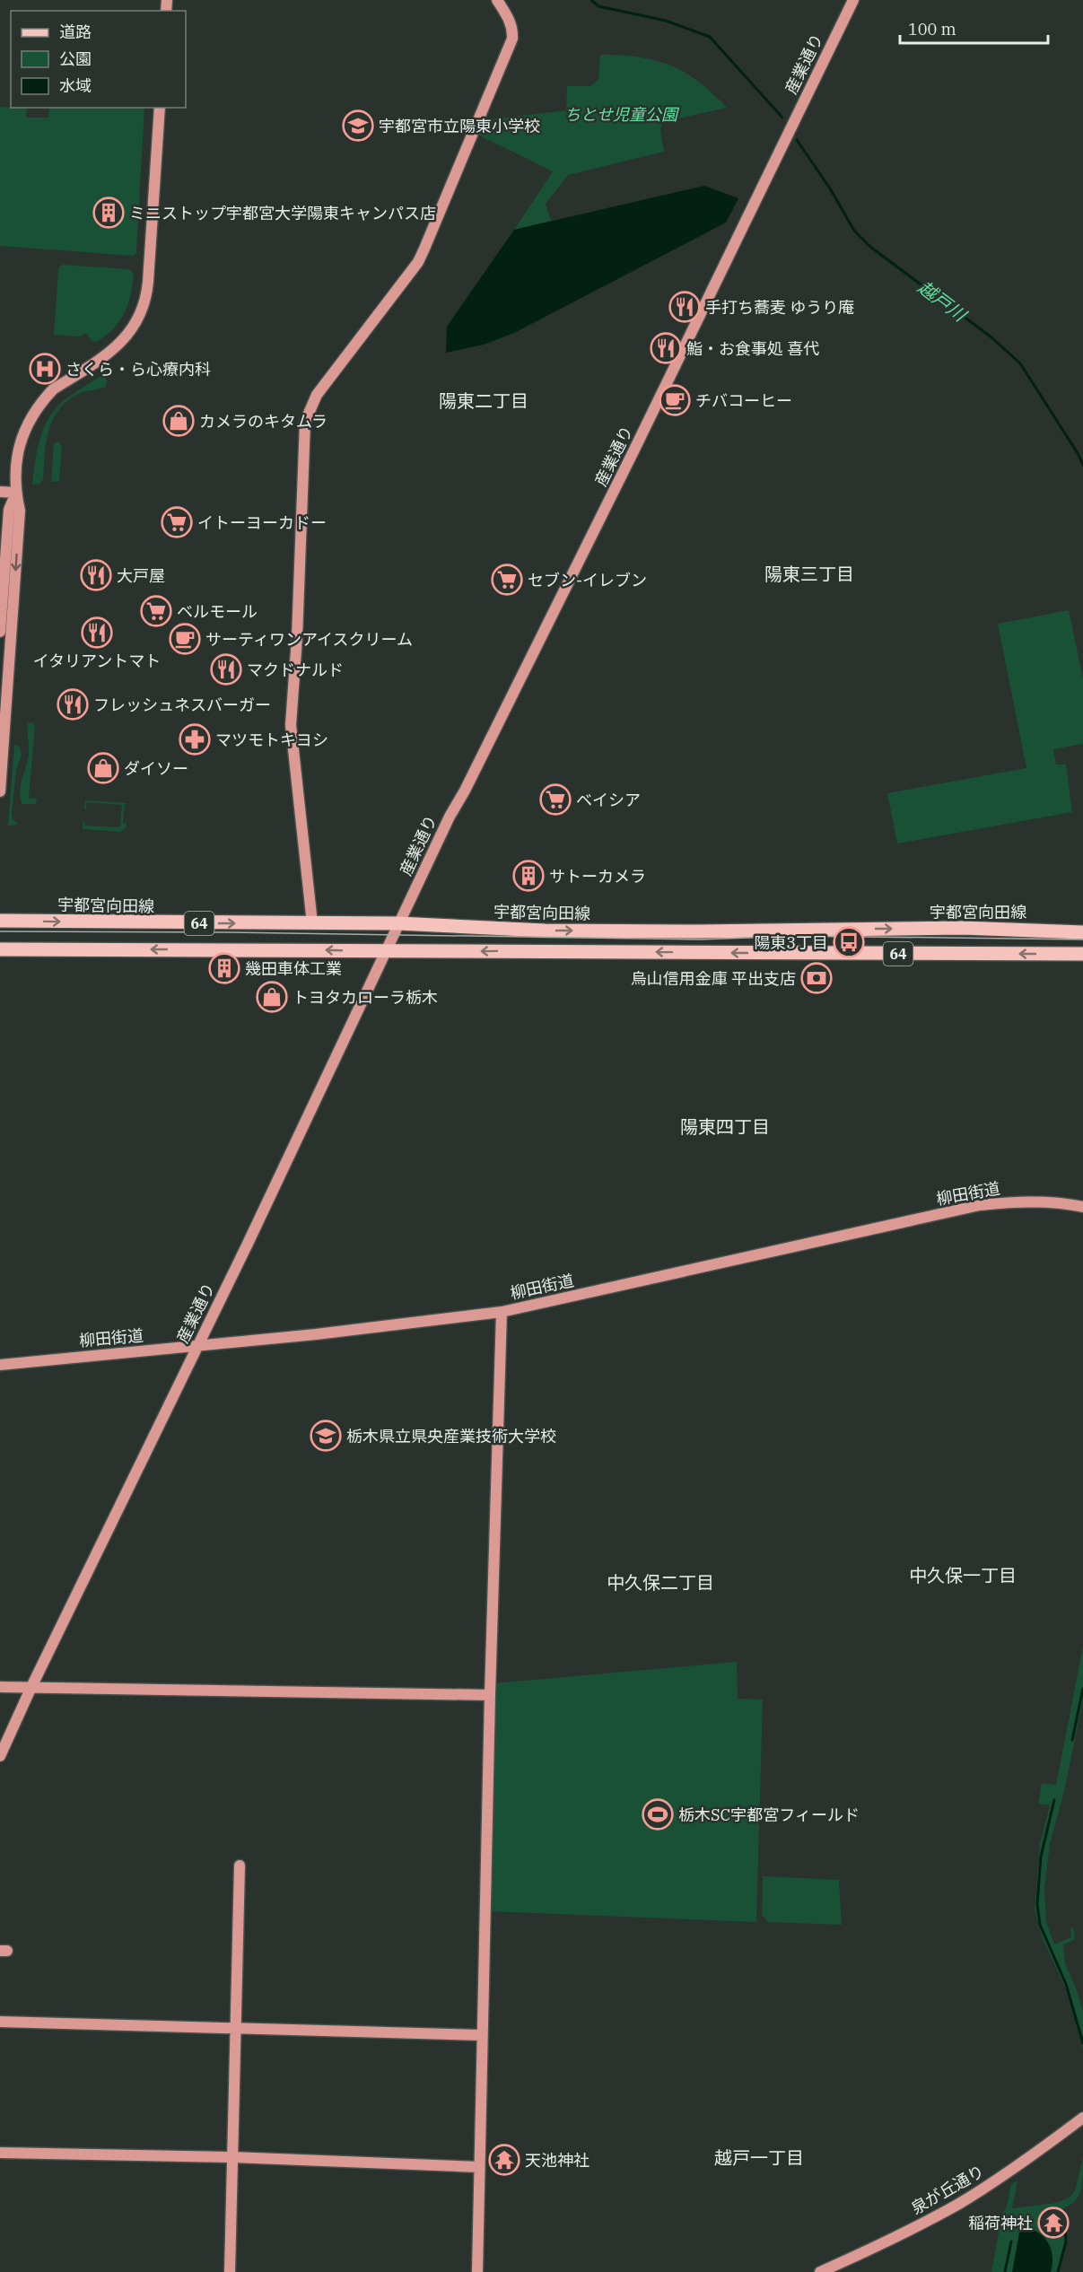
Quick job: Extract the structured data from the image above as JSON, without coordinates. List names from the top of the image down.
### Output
{
  "streets": {
    "main road": ["宇都宮向田線", "64"],
    "street": ["産業通り", "柳田街道", "泉が丘通り"]
  },
  "crossings": [
    ["産業通り", "宇都宮向田線"],
    ["産業通り", "64"],
    ["産業通り", "柳田街道"]
  ],
  "districts": [
    "陽東二丁目",
    "陽東三丁目",
    "陽東四丁目",
    "中久保一丁目",
    "中久保二丁目",
    "越戸一丁目"
  ],
  "water": ["越戸川"],
  "parks": ["ちとせ児童公園"],
  "places": {
    "school or university": ["宇都宮市立陽東小学校", "栃木県立県央産業技術大学校"],
    "building": ["ミニストップ宇都宮大学陽東キャンパス店", "サトーカメラ", "幾田車体工業"],
    "restaurant": [
      "手打ち蕎麦 ゆうり庵",
      "鮨・お食事処 喜代",
      "大戸屋",
      "イタリアントマト",
      "マクドナルド",
      "フレッシュネスバーガー"
    ],
    "hospital": ["さくら・ら心療内科"],
    "cafe": ["チバコーヒー", "サーティワンアイスクリーム"],
    "shop": ["カメラのキタムラ", "ダイソー", "トヨタカローラ栃木"],
    "supermarket": [
      "イトーヨーカドー",
      "セブン-イレブン",
      "ベルモール",
      "ベイシア"
    ],
    "pharmacy": ["マツモトキヨシ"],
    "bus stop": ["陽東3丁目"],
    "bank": ["烏山信用金庫 平出支店"],
    "sports": ["栃木SC宇都宮フィールド"],
    "temple": ["天池神社", "稲荷神社"]
  },
  "legend": ["道路", "公園", "水域"],
  "scale_bar": "100 m"
}
